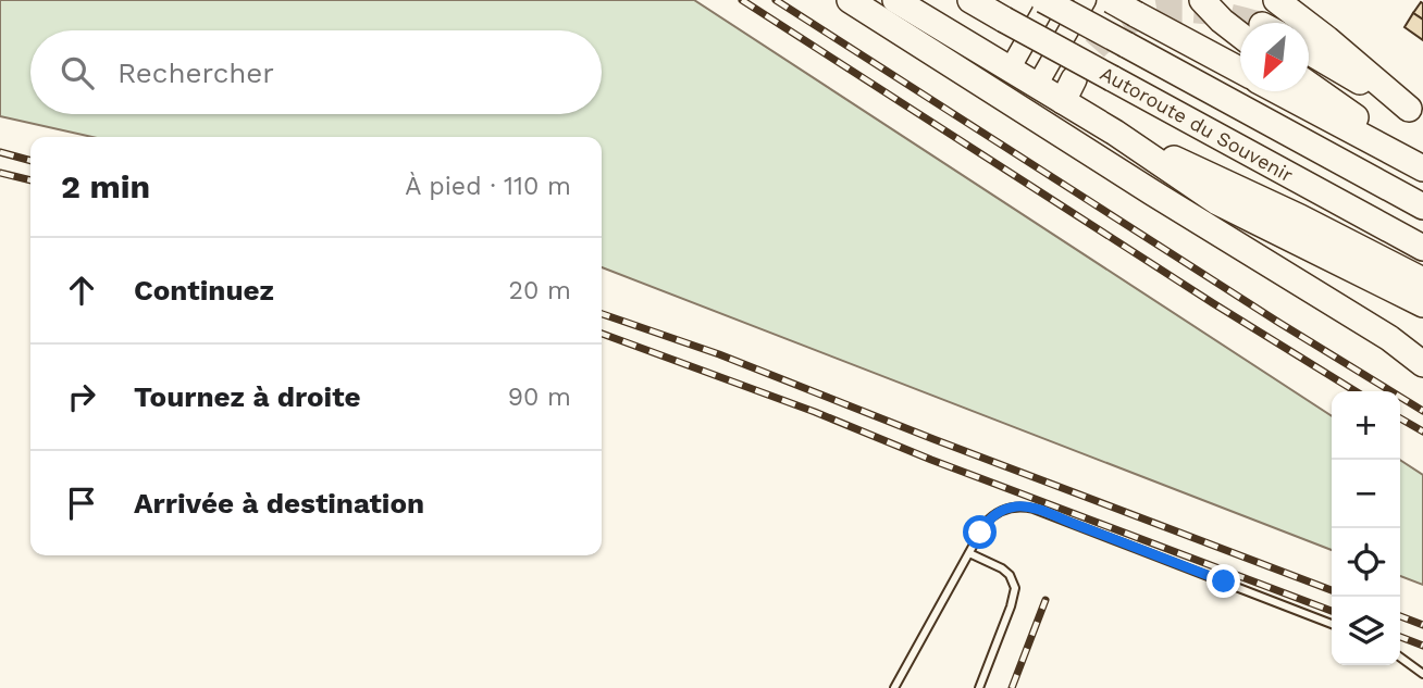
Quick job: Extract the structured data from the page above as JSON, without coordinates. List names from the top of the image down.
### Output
{
  "streets": {
    "highway": ["Autoroute du Souvenir"]
  },
  "north": "bottom left",
  "page": {
    "search": "Rechercher",
    "heading": ["2 min", "À pied · 110 m"],
    "list": [
      ["Continuez", "20 m"],
      ["Tournez à droite", "90 m"],
      "Arrivée à destination"
    ],
    "map_buttons": ["+", "−"]
  }
}
